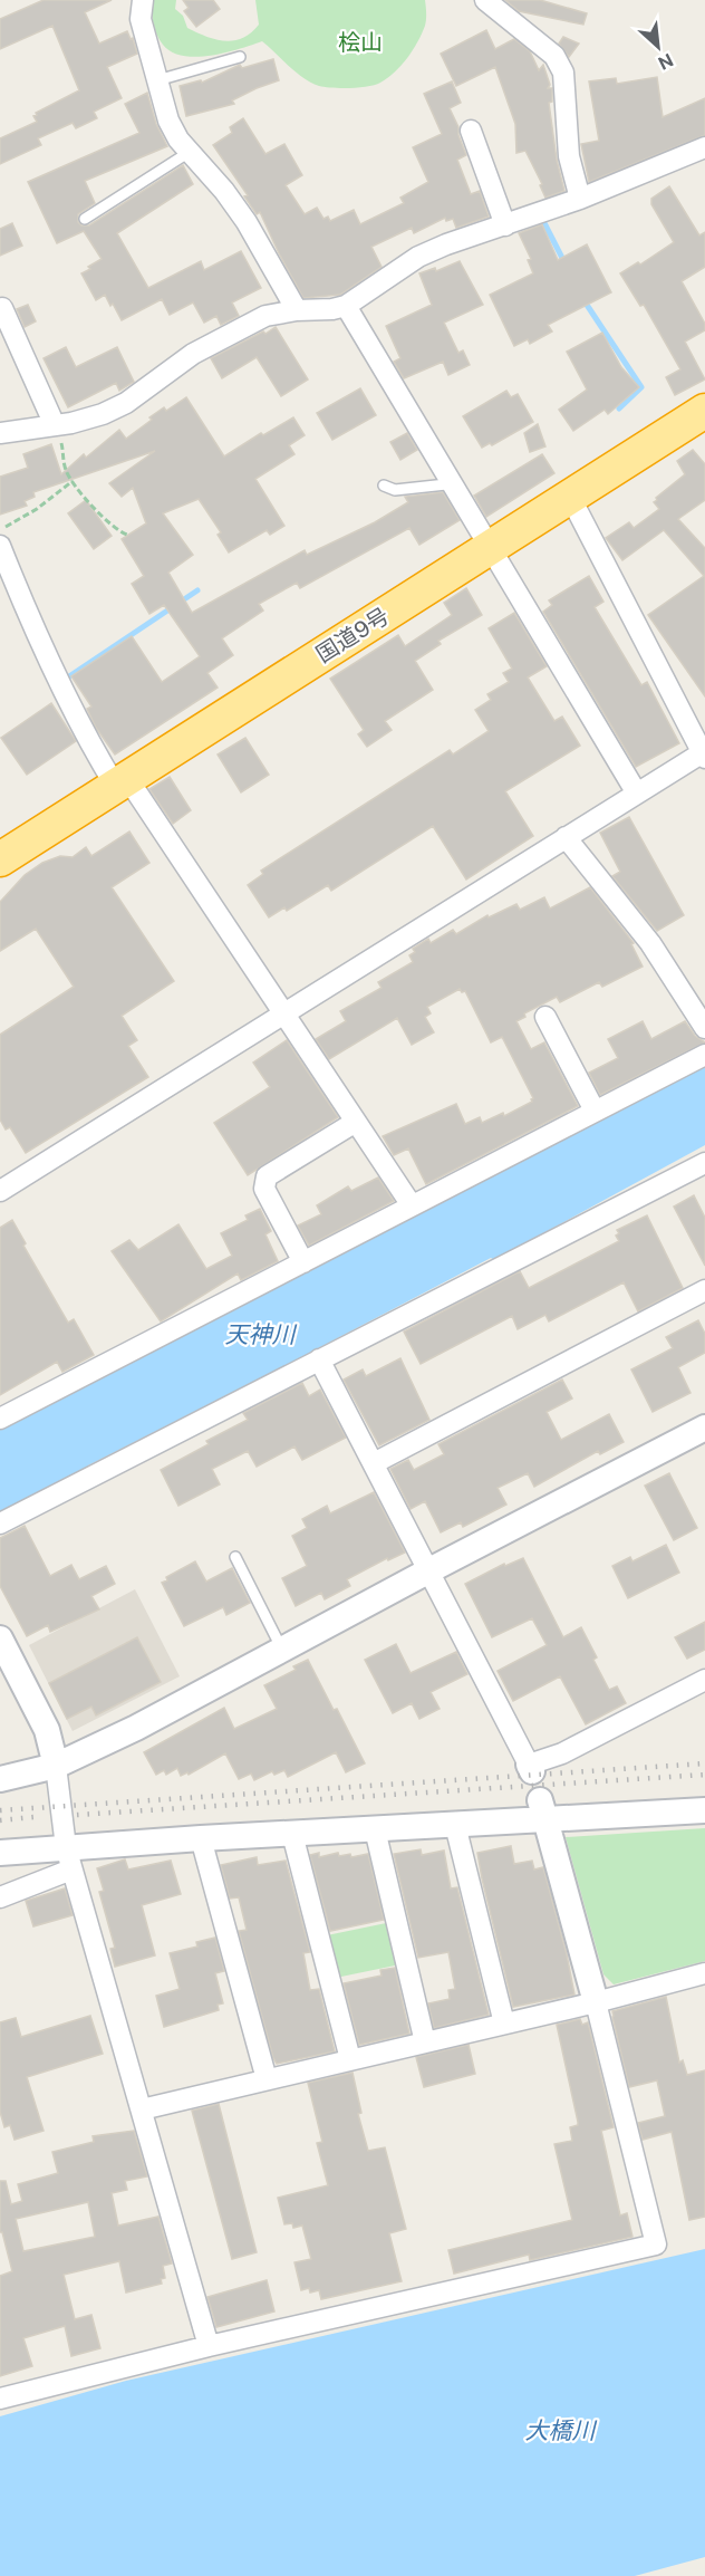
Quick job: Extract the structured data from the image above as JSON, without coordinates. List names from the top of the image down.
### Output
{
  "streets": {
    "highway": ["国道9号"]
  },
  "water": ["天神川", "大橋川"],
  "parks": ["桧山"],
  "north": "bottom right"
}
